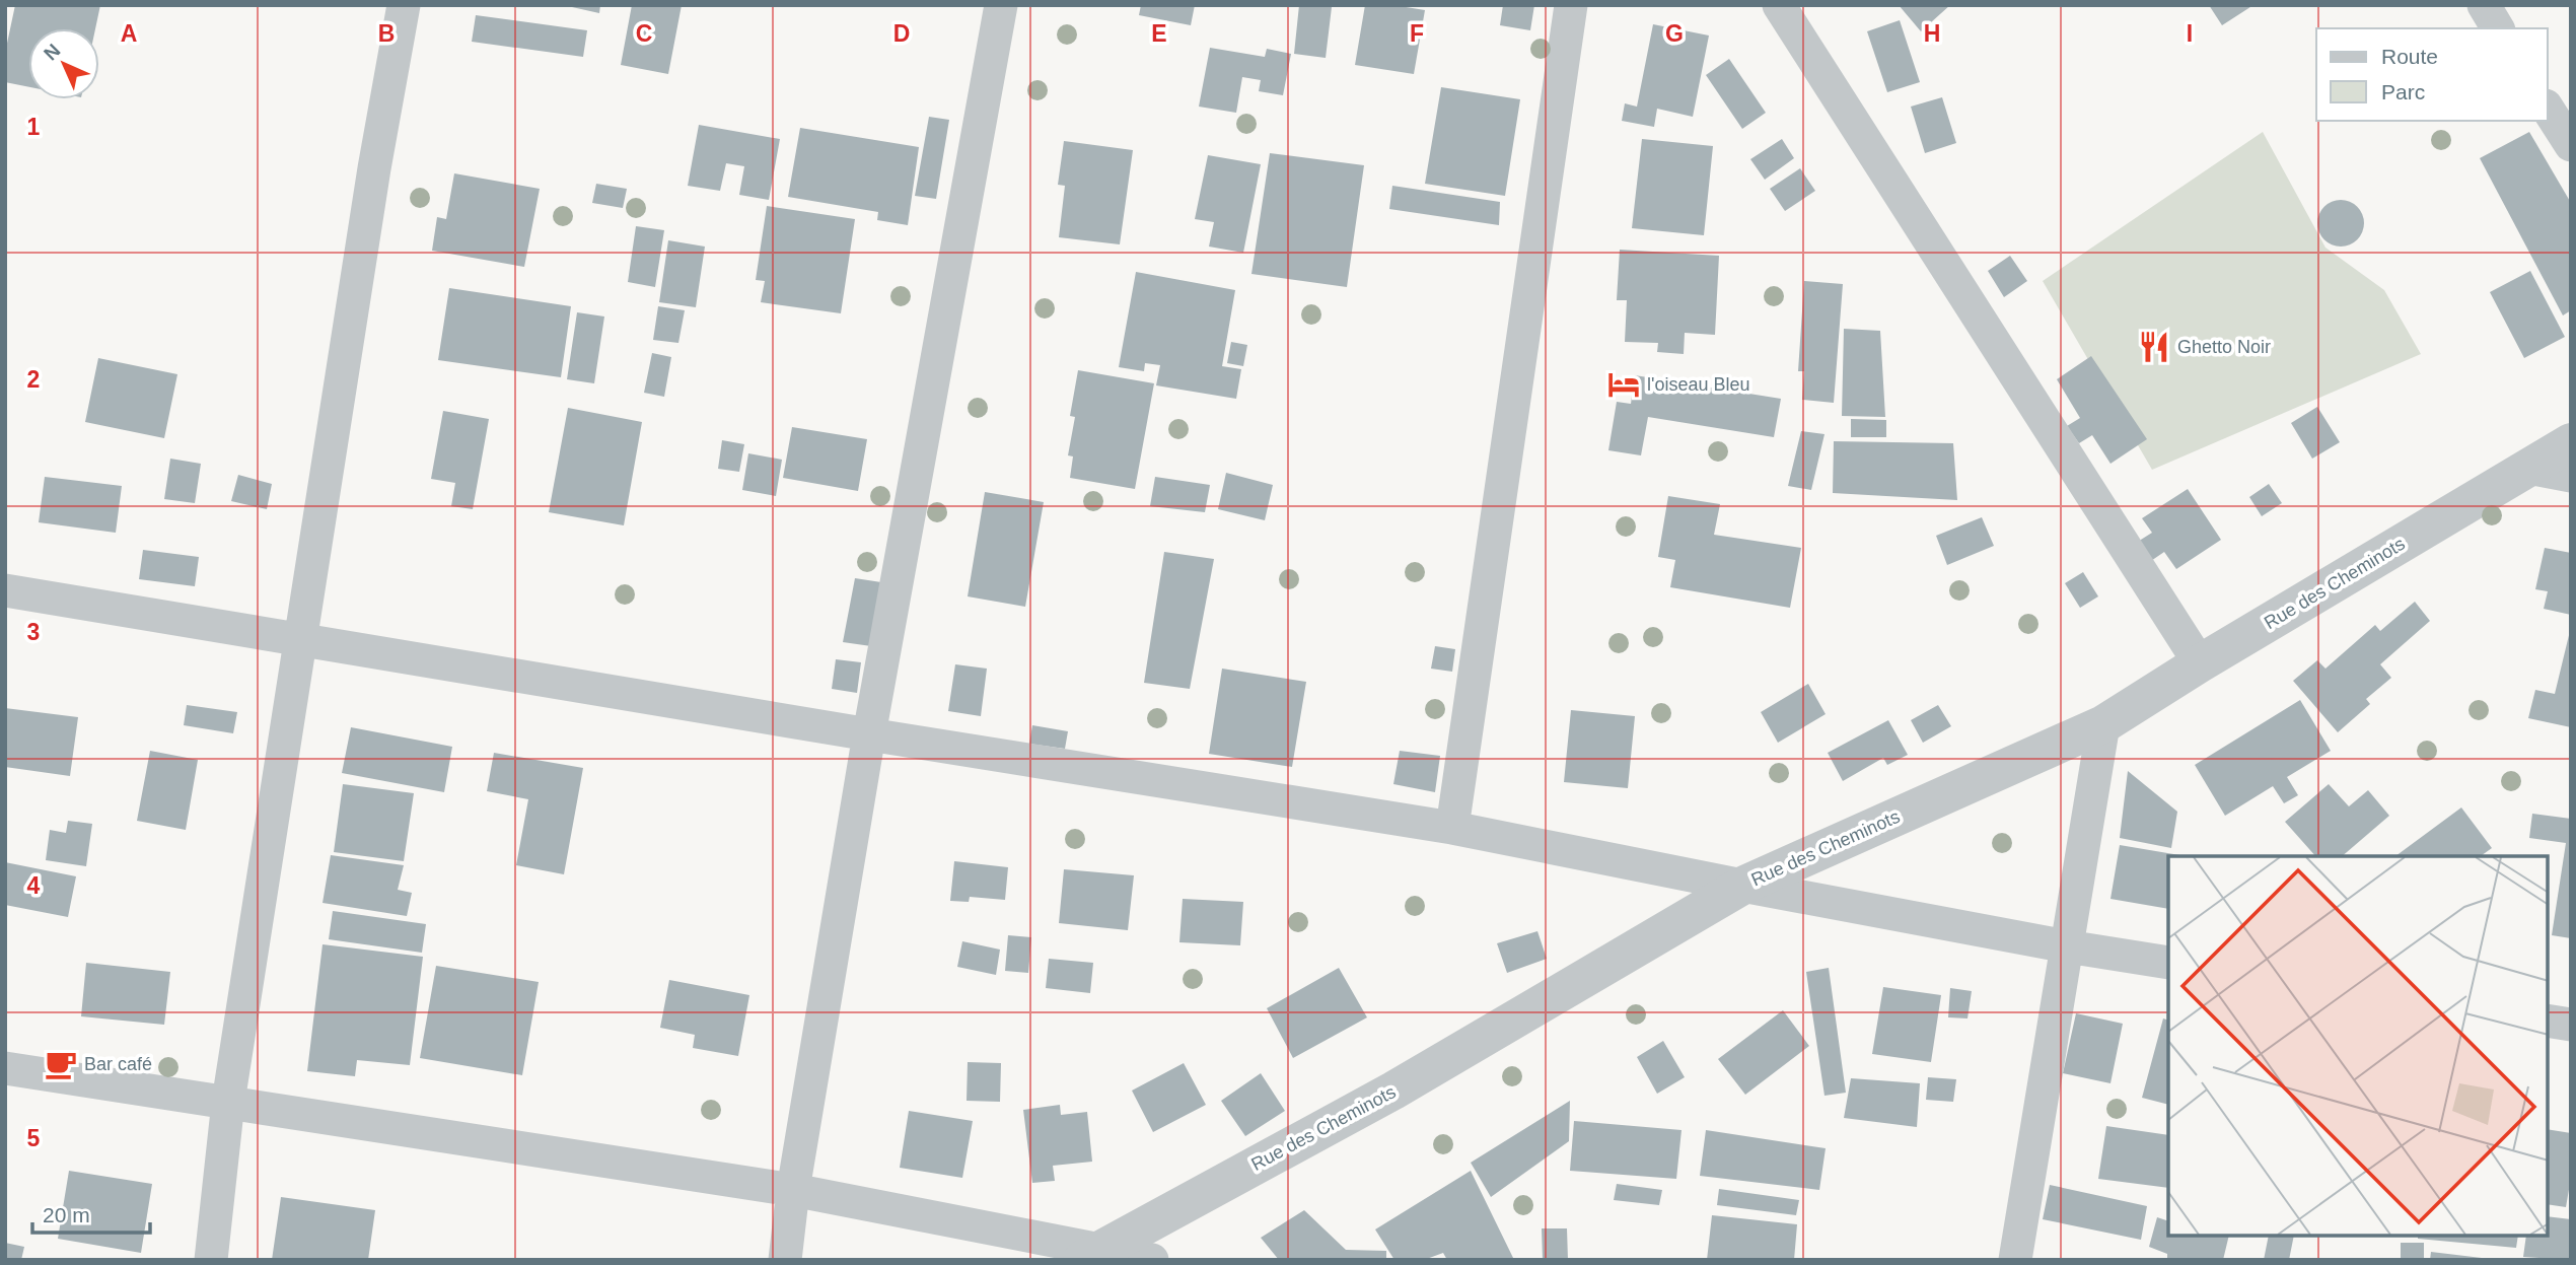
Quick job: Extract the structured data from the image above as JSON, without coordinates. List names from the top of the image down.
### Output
{
  "streets": {
    "street": ["Rue des Cheminots"]
  },
  "places": {
    "restaurant": ["Ghetto Noir"],
    "hotel": ["l'oiseau Bleu"],
    "cafe": ["Bar café"]
  },
  "legend": ["Route", "Parc"],
  "scale_bar": "20 m",
  "north": "top left",
  "grid": {
    "columns": [
      "A",
      "B",
      "C",
      "D",
      "E",
      "F",
      "G",
      "H",
      "I"
    ],
    "rows": [
      "1",
      "2",
      "3",
      "4",
      "5"
    ]
  }
}
